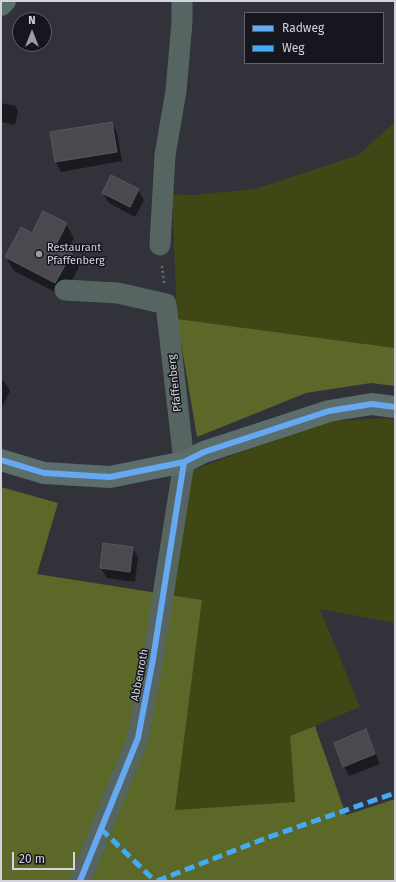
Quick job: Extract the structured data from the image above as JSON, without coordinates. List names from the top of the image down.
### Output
{
  "streets": {
    "street": ["Pfaffenberg", "Abbenroth"]
  },
  "crossings": [
    ["Pfaffenberg", "Abbenroth"]
  ],
  "places": ["Restaurant Pfaffenberg"],
  "legend": ["Radweg", "Weg"],
  "scale_bar": "20 m",
  "north": "top"
}
